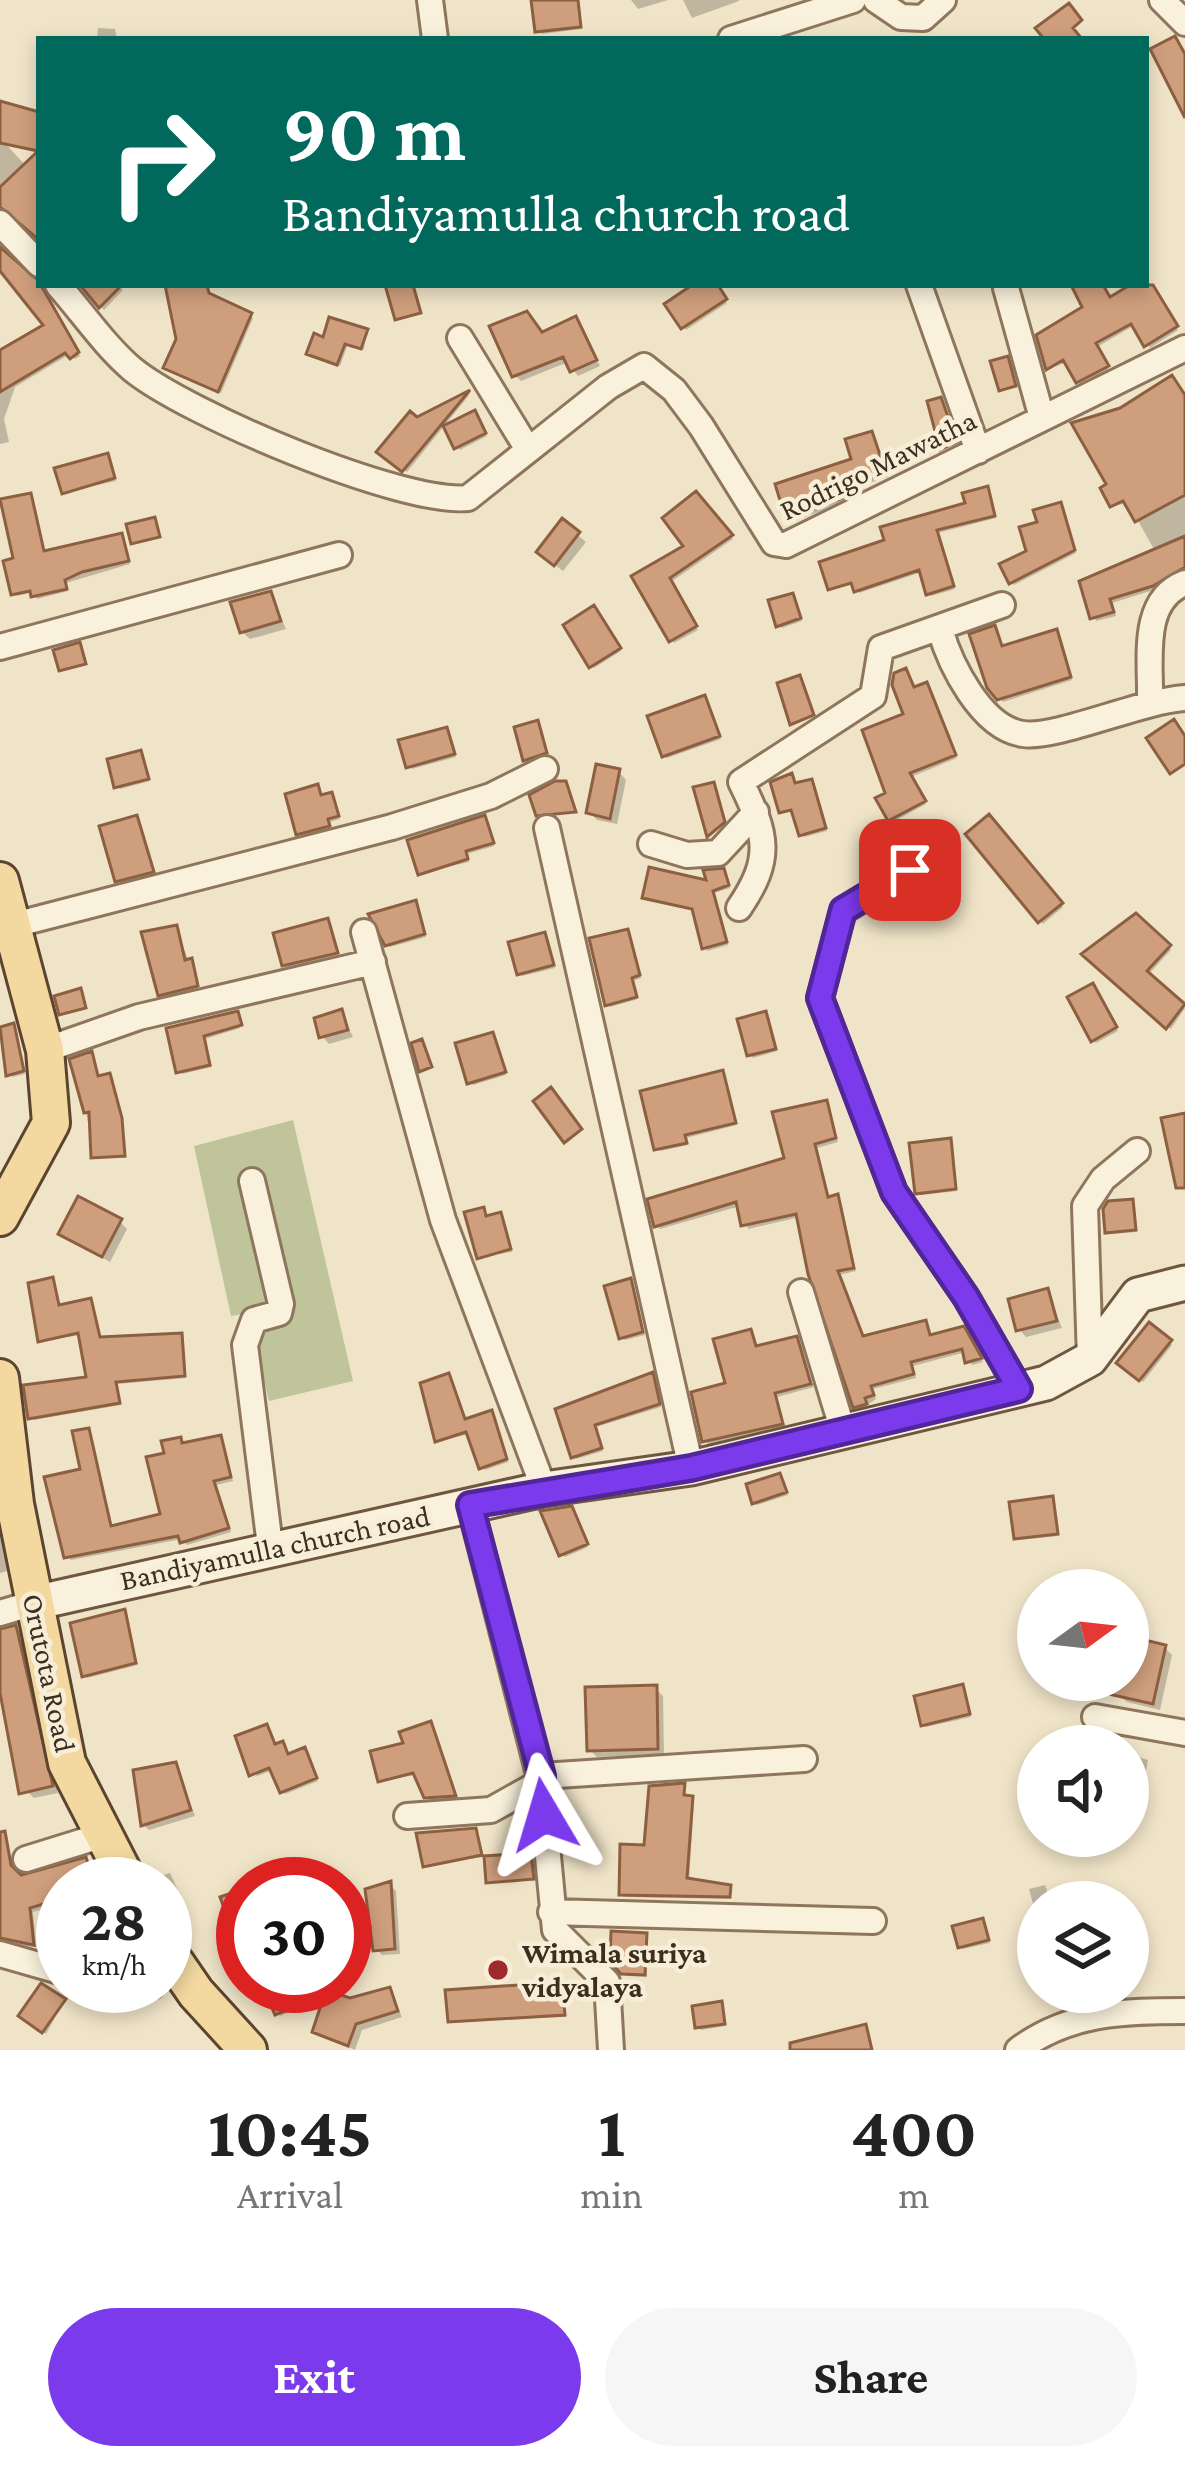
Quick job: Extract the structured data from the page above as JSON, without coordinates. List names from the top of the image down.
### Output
{
  "streets": {
    "main road": ["Orutota Road"],
    "street": ["Rodrigo Mawatha", "Bandiyamulla church road"]
  },
  "crossings": [
    ["Bandiyamulla church road", "Orutota Road"]
  ],
  "places": ["Wimala suriya vidyalaya"],
  "north": "right",
  "page": {
    "turn": ["90 m", "Bandiyamulla church road"],
    "speed": "28 km/h",
    "limit": "30",
    "eta": [
      "10:45",
      "Arrival",
      "1",
      "min",
      "400",
      "m"
    ],
    "buttons": ["Exit", "Share"]
  }
}
